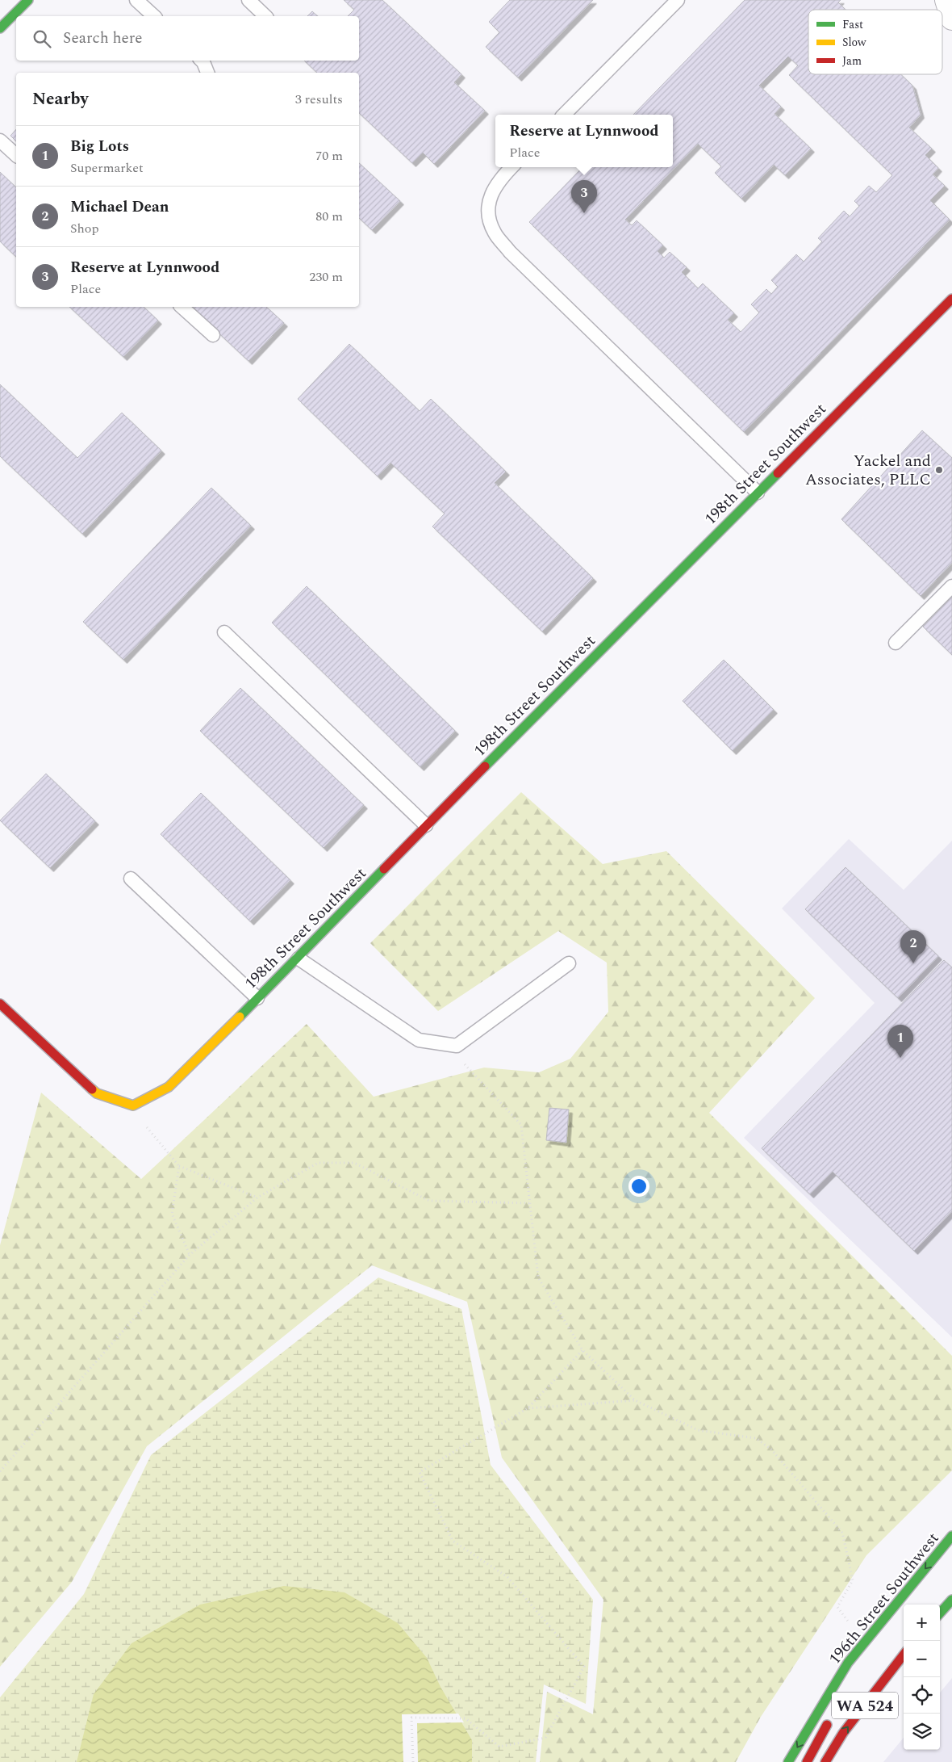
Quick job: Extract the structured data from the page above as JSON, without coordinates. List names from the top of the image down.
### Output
{
  "streets": {
    "street": ["198th Street Southwest", "196th Street Southwest", "WA 524"]
  },
  "places": ["Yackel and Associates, PLLC"],
  "legend": ["Fast", "Slow", "Jam"],
  "page": {
    "search": "Search here",
    "heading": ["Nearby", "3 results"],
    "popup": ["Reserve at Lynnwood", "Place"],
    "list": [
      {
        "mark": "1",
        "name": "Big Lots",
        "note": "Supermarket",
        "value": "70 m"
      },
      {
        "mark": "2",
        "name": "Michael Dean",
        "note": "Shop",
        "value": "80 m"
      },
      {
        "mark": "3",
        "name": "Reserve at Lynnwood",
        "note": "Place",
        "value": "230 m"
      }
    ],
    "pins": ["3", "2", "1"],
    "map_buttons": ["+", "−"]
  }
}
